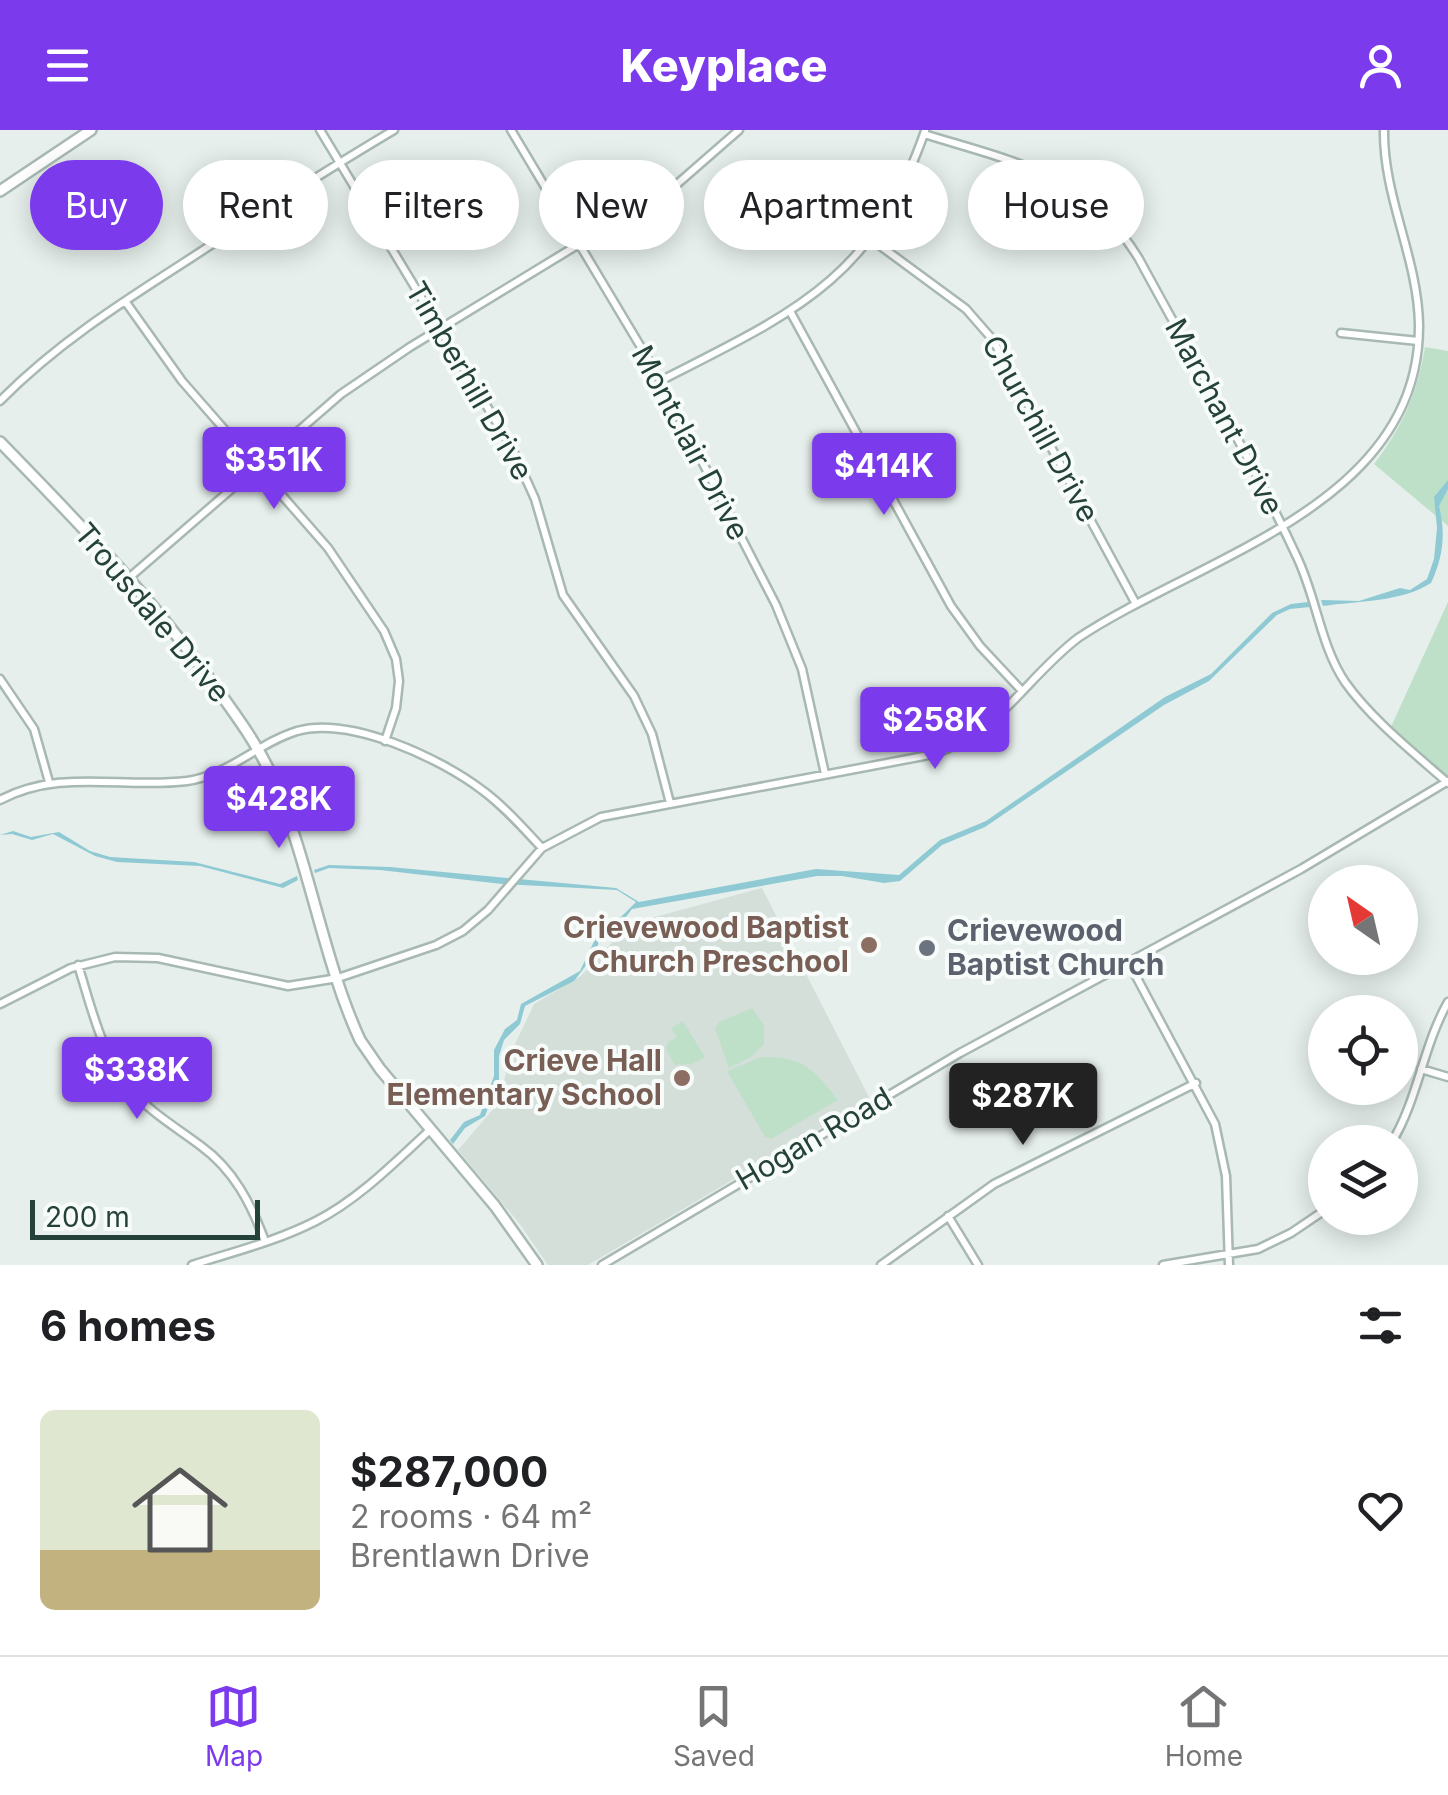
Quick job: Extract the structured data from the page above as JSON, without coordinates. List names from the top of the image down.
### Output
{
  "streets": {
    "street": [
      "Timberhill Drive",
      "Marchant Drive",
      "Churchill Drive",
      "Montclair Drive",
      "Trousdale Drive",
      "Hogan Road"
    ]
  },
  "crossings": [
    ["Marchant Drive", "Hogan Road"]
  ],
  "places": ["Crievewood Baptist Church Preschool", "Crievewood Baptist Church", "Crieve Hall Elementary School"],
  "scale_bar": "200 m",
  "north": "top left",
  "page": {
    "header": "Keyplace",
    "chip": [
      "Buy",
      "Rent",
      "Filters",
      "New",
      "Apartment",
      "House"
    ],
    "price": [
      "$351K",
      "$414K",
      "$258K",
      "$428K",
      "$338K",
      "$287K"
    ],
    "scale": "200 m",
    "heading": "6 homes",
    "list": [
      {
        "name": "$287,000",
        "note": "2 rooms · 64 m² · Brentlawn Drive"
      }
    ],
    "tabs": ["Map", "Saved", "Home"]
  }
}
